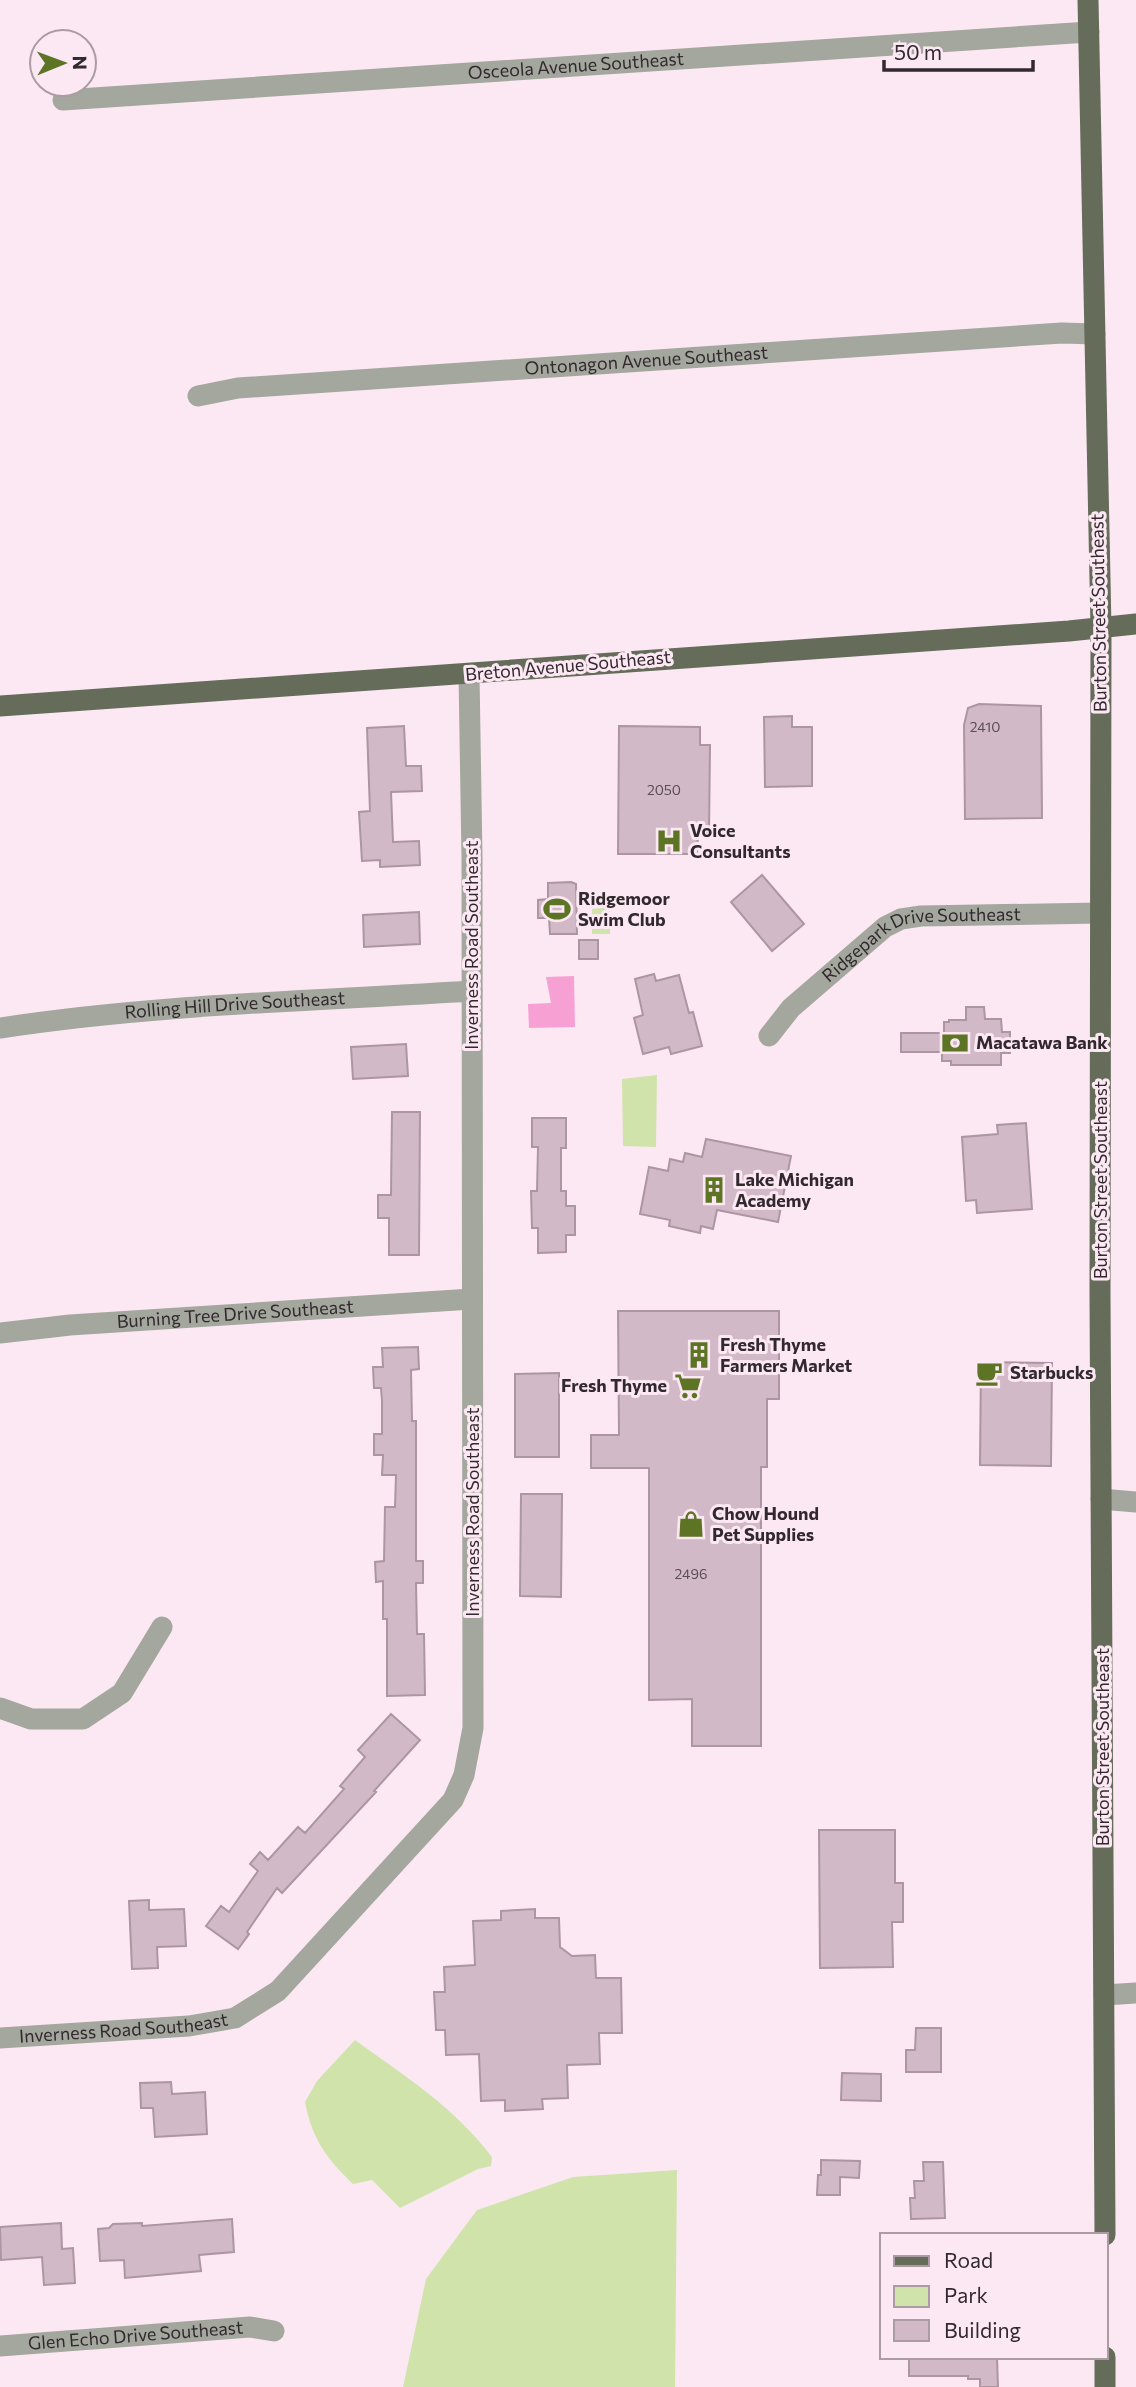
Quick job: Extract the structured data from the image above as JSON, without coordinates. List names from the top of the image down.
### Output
{
  "streets": {
    "main road": ["Burton Street Southeast", "Breton Avenue Southeast"],
    "street": [
      "Osceola Avenue Southeast",
      "Ontonagon Avenue Southeast",
      "Inverness Road Southeast",
      "Ridgepark Drive Southeast",
      "Rolling Hill Drive Southeast",
      "Burning Tree Drive Southeast",
      "Glen Echo Drive Southeast"
    ]
  },
  "crossings": [
    ["Osceola Avenue Southeast", "Burton Street Southeast"],
    ["Ontonagon Avenue Southeast", "Burton Street Southeast"],
    ["Burton Street Southeast", "Breton Avenue Southeast"],
    ["Burton Street Southeast", "Ridgepark Drive Southeast"],
    ["Breton Avenue Southeast", "Inverness Road Southeast"],
    ["Inverness Road Southeast", "Rolling Hill Drive Southeast"],
    ["Inverness Road Southeast", "Burning Tree Drive Southeast"]
  ],
  "places": {
    "hospital": ["Voice Consultants"],
    "sports": ["Ridgemoor Swim Club"],
    "bank": ["Macatawa Bank"],
    "building": ["Lake Michigan Academy", "Fresh Thyme Farmers Market"],
    "cafe": ["Starbucks"],
    "supermarket": ["Fresh Thyme"],
    "shop": ["Chow Hound Pet Supplies"]
  },
  "house_numbers": ["2410", "2050", "2496"],
  "legend": ["Road", "Park", "Building"],
  "scale_bar": "50 m",
  "north": "right"
}
